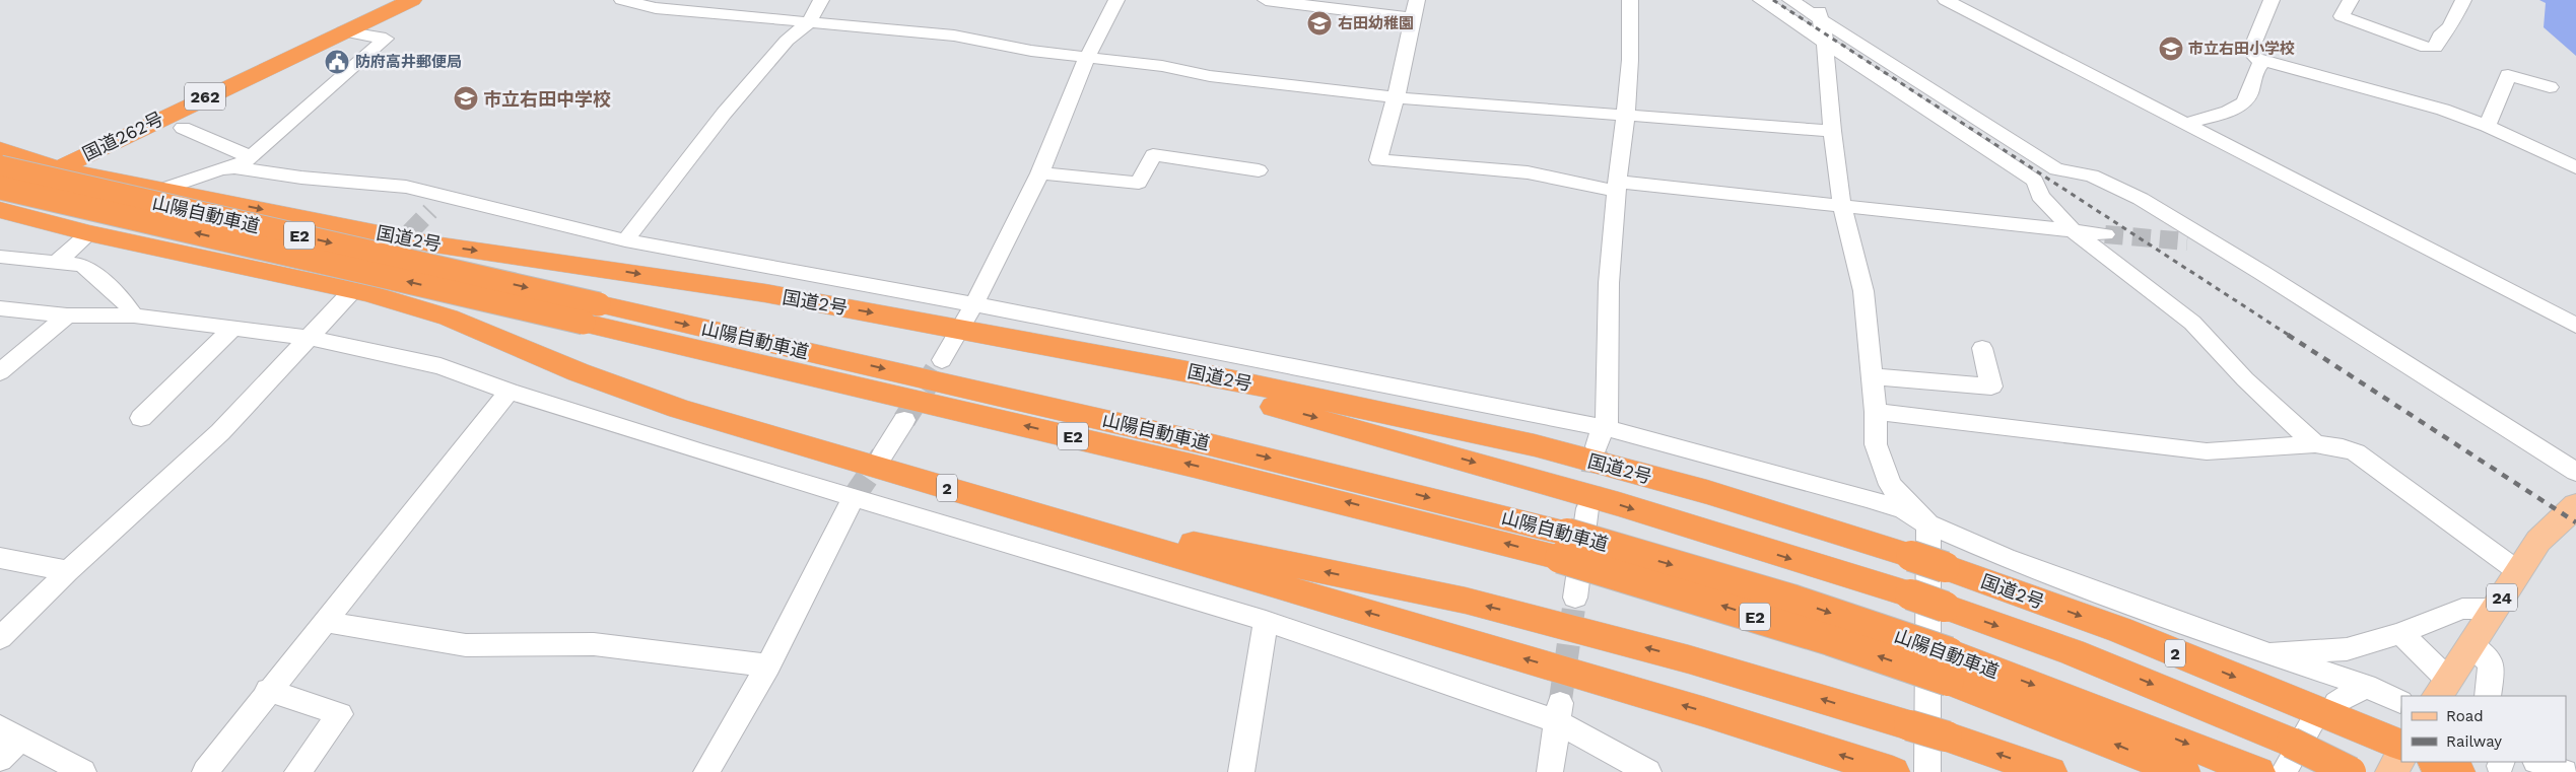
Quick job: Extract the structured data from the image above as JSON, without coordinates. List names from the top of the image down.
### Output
{
  "streets": {
    "highway": [
      "262",
      "国道262号",
      "山陽自動車道",
      "E2",
      "国道2号",
      "2"
    ],
    "main road": ["24"]
  },
  "crossings": [
    ["国道262号", "国道2号"]
  ],
  "places": {
    "school or university": ["右田幼稚園", "市立右田小学校", "市立右田中学校"],
    "public building": ["防府高井郵便局"]
  },
  "legend": ["Road", "Railway"]
}
